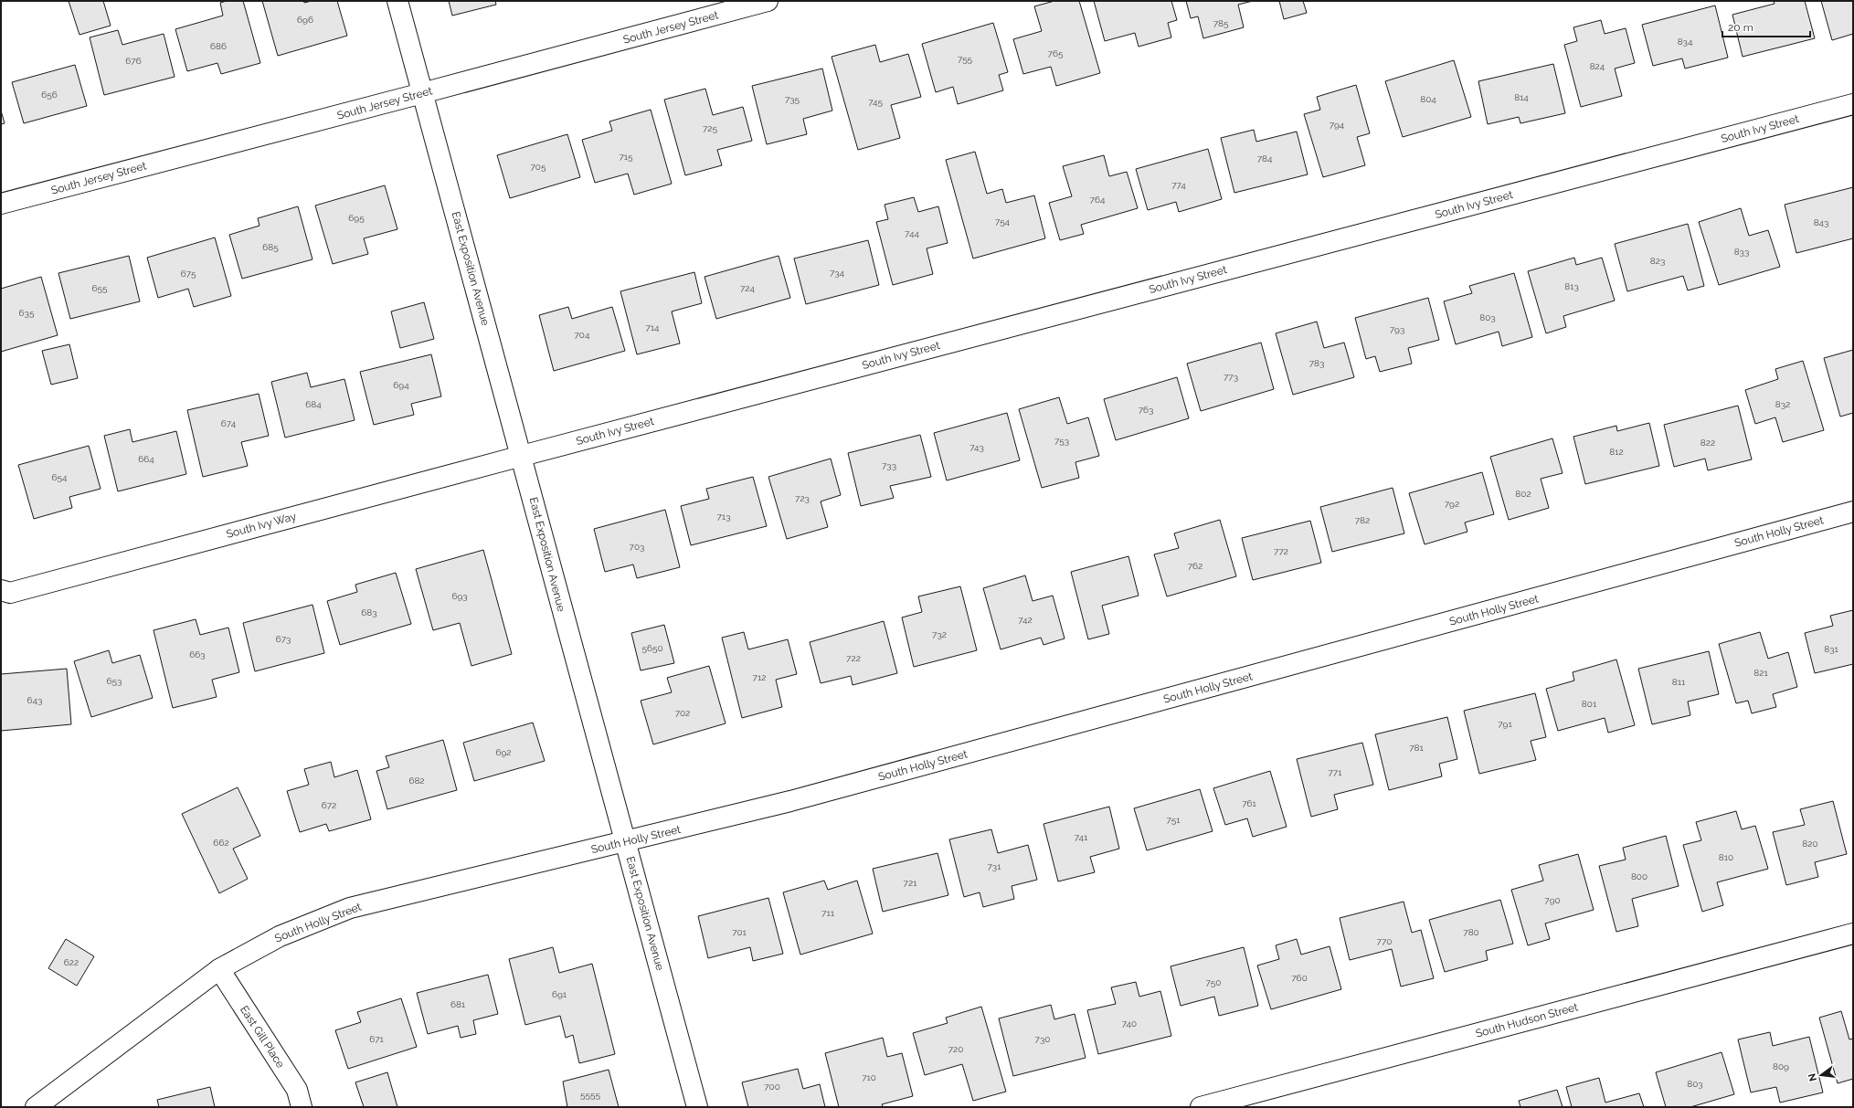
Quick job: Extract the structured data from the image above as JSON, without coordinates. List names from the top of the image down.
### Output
{
  "streets": {
    "street": [
      "South Jersey Street",
      "South Ivy Street",
      "East Exposition Avenue",
      "South Ivy Way",
      "South Holly Street",
      "South Hudson Street",
      "East Gill Place"
    ]
  },
  "crossings": [
    ["South Jersey Street", "East Exposition Avenue"],
    ["South Ivy Street", "East Exposition Avenue"],
    ["South Ivy Street", "South Ivy Way"],
    ["East Exposition Avenue", "South Ivy Way"],
    ["East Exposition Avenue", "South Holly Street"],
    ["South Holly Street", "East Gill Place"]
  ],
  "house_numbers": [
    "696",
    "785",
    "834",
    "686",
    "765",
    "755",
    "676",
    "824",
    "656",
    "814",
    "735",
    "804",
    "745",
    "794",
    "725",
    "715",
    "784",
    "705",
    "774",
    "764",
    "695",
    "754",
    "843",
    "744",
    "685",
    "833",
    "823",
    "734",
    "675",
    "813",
    "655",
    "724",
    "635",
    "803",
    "714",
    "793",
    "704",
    "783",
    "773",
    "694",
    "684",
    "832",
    "763",
    "674",
    "753",
    "822",
    "743",
    "812",
    "664",
    "733",
    "654",
    "802",
    "723",
    "792",
    "713",
    "782",
    "703",
    "772",
    "762",
    "693",
    "683",
    "742",
    "732",
    "673",
    "5650",
    "831",
    "663",
    "722",
    "821",
    "712",
    "653",
    "811",
    "643",
    "801",
    "702",
    "791",
    "781",
    "692",
    "771",
    "682",
    "761",
    "672",
    "751",
    "741",
    "662",
    "820",
    "810",
    "731",
    "800",
    "721",
    "790",
    "711",
    "701",
    "780",
    "770",
    "622",
    "760",
    "750",
    "691",
    "681",
    "740",
    "671",
    "730",
    "720",
    "809",
    "710",
    "803",
    "700",
    "5555"
  ],
  "scale_bar": "20 m",
  "north": "left"
}
